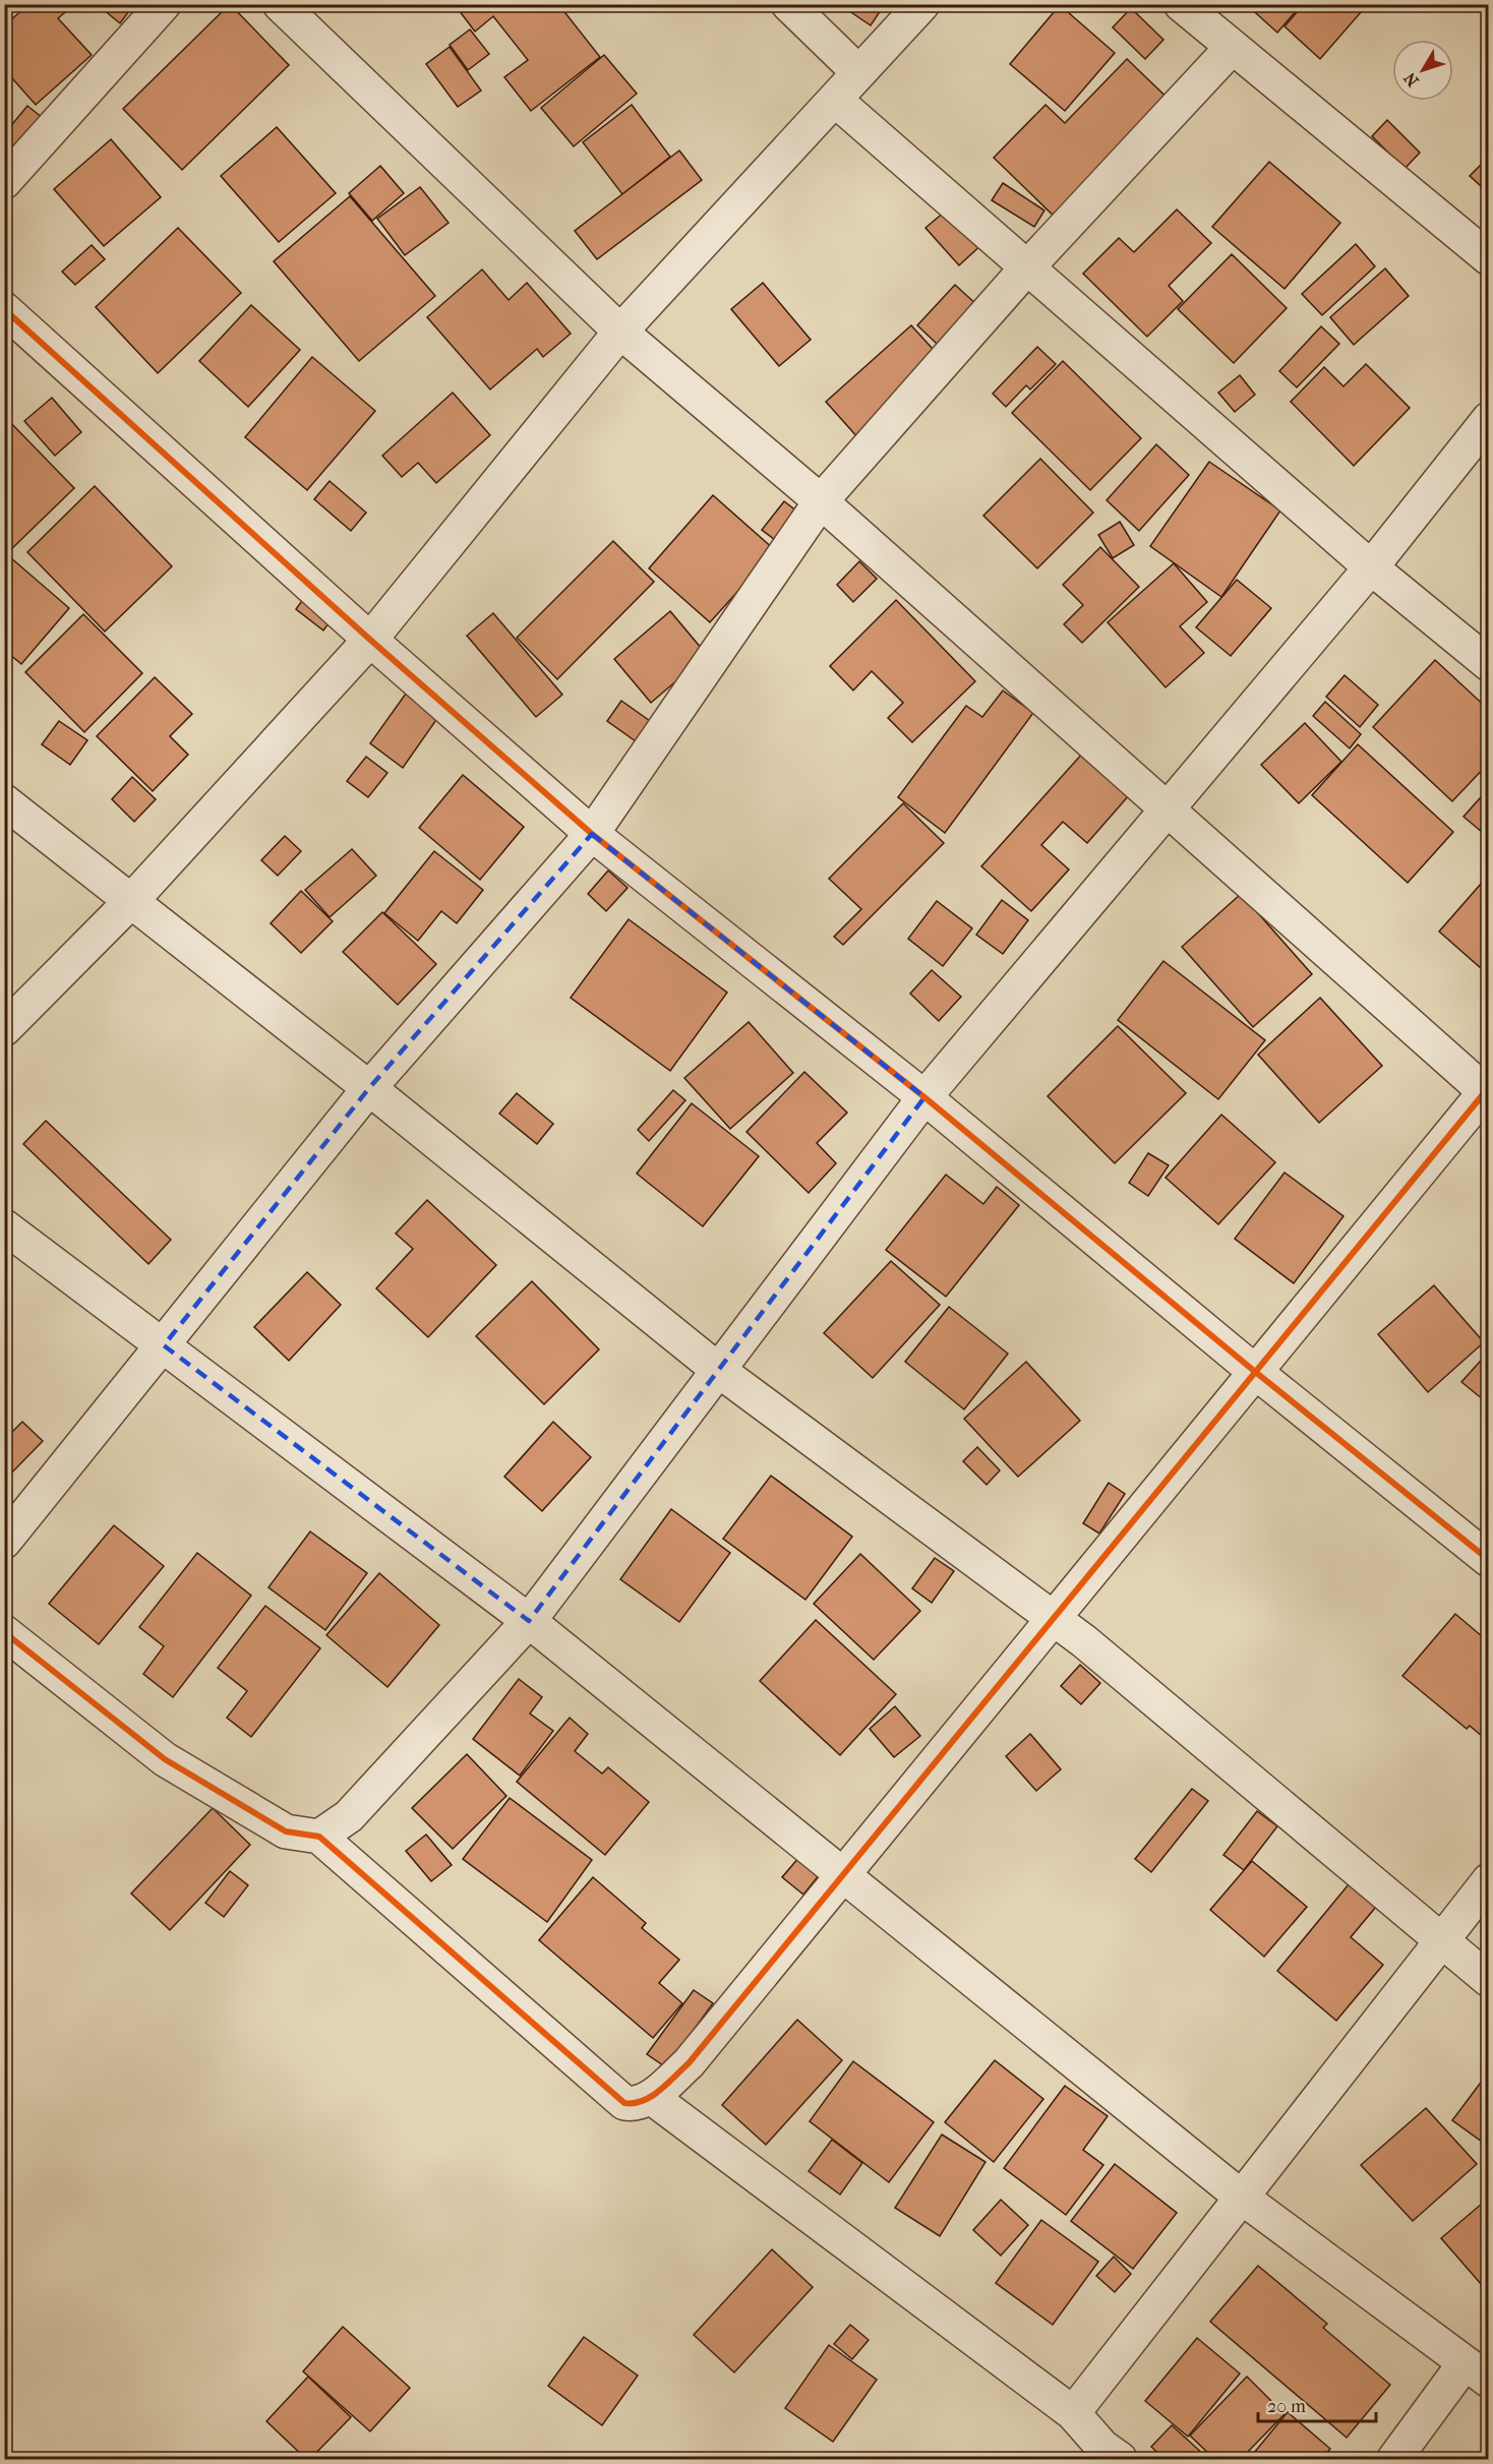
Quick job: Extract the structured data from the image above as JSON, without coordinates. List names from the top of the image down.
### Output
{
  "scale_bar": "20 m",
  "north": "bottom left"
}
